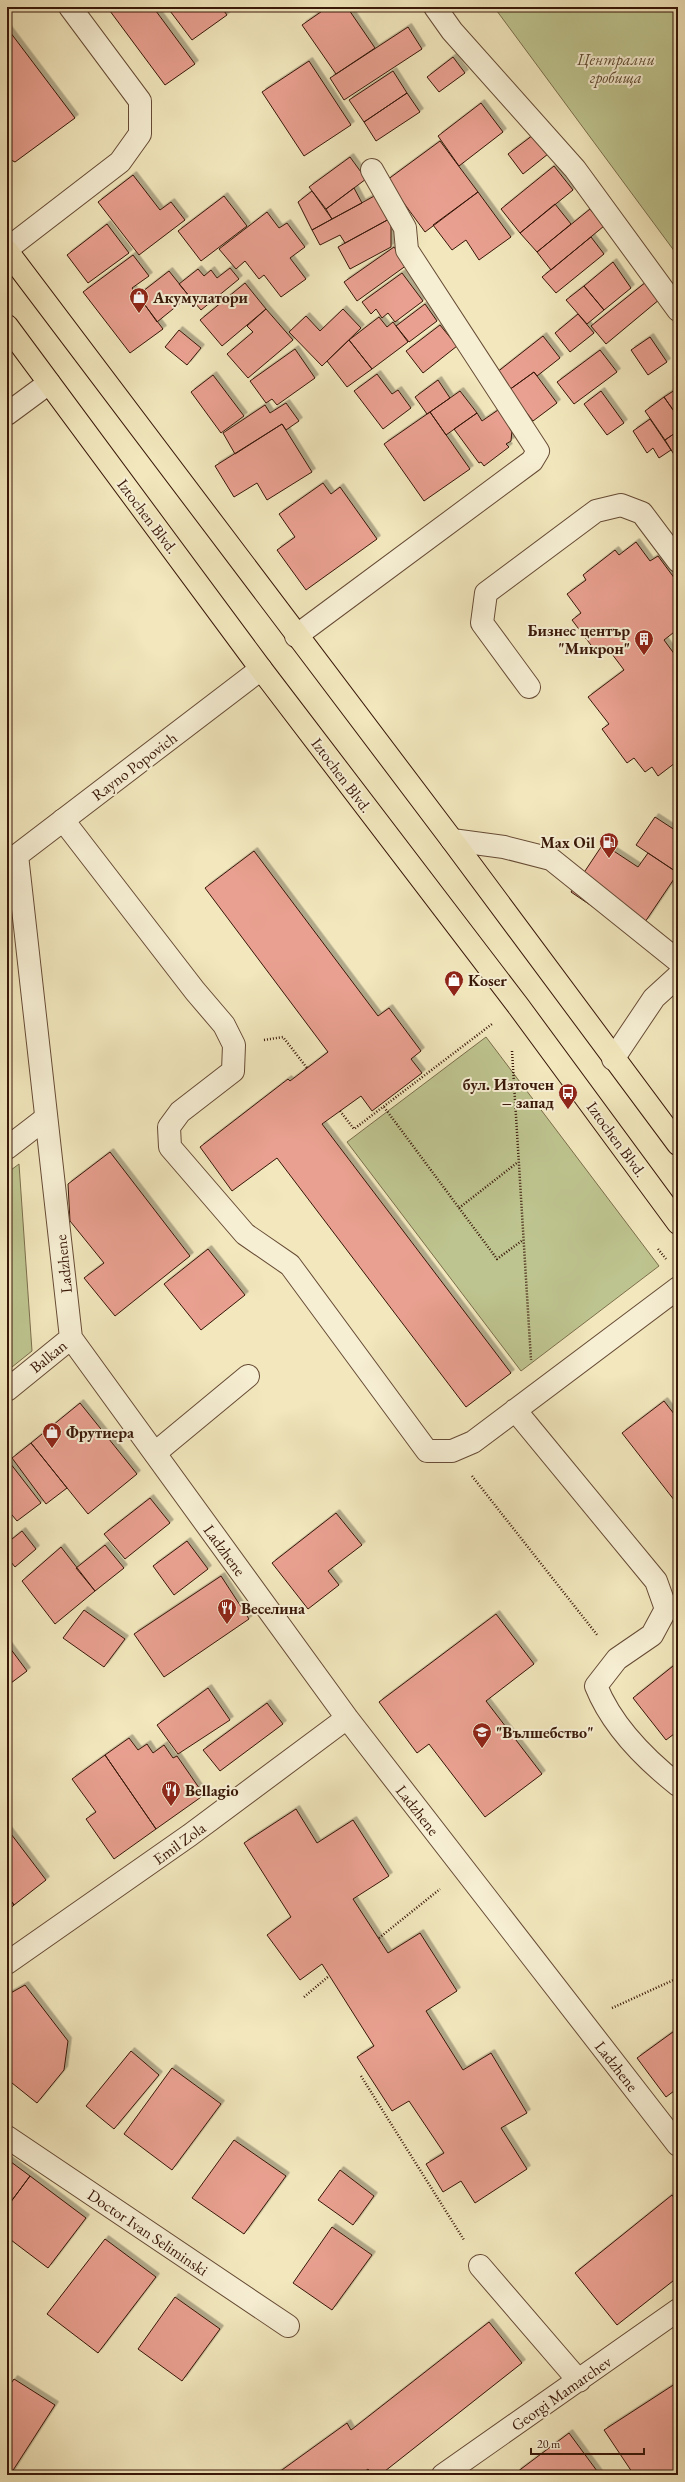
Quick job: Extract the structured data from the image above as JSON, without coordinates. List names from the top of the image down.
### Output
{
  "streets": {
    "main road": ["Iztochen Blvd."],
    "street": [
      "Rayno Popovich",
      "Ladzhene",
      "Balkan",
      "Emil Zola",
      "Doctor Ivan Seliminski",
      "Georgi Mamarchev"
    ]
  },
  "crossings": [
    ["Iztochen Blvd.", "Rayno Popovich"],
    ["Rayno Popovich", "Ladzhene"],
    ["Ladzhene", "Balkan"],
    ["Ladzhene", "Emil Zola"]
  ],
  "parks": ["Централни гробища"],
  "places": {
    "shop": ["Акумулатори", "Koser", "Фрутиера"],
    "building": ["Бизнес център \"Микрон\""],
    "fuel station": ["Max Oil"],
    "bus stop": ["бул. Източен – запад"],
    "restaurant": ["Веселина", "Bellagio"],
    "school or university": ["\"Вълшебство\""]
  },
  "scale_bar": "20 m"
}
